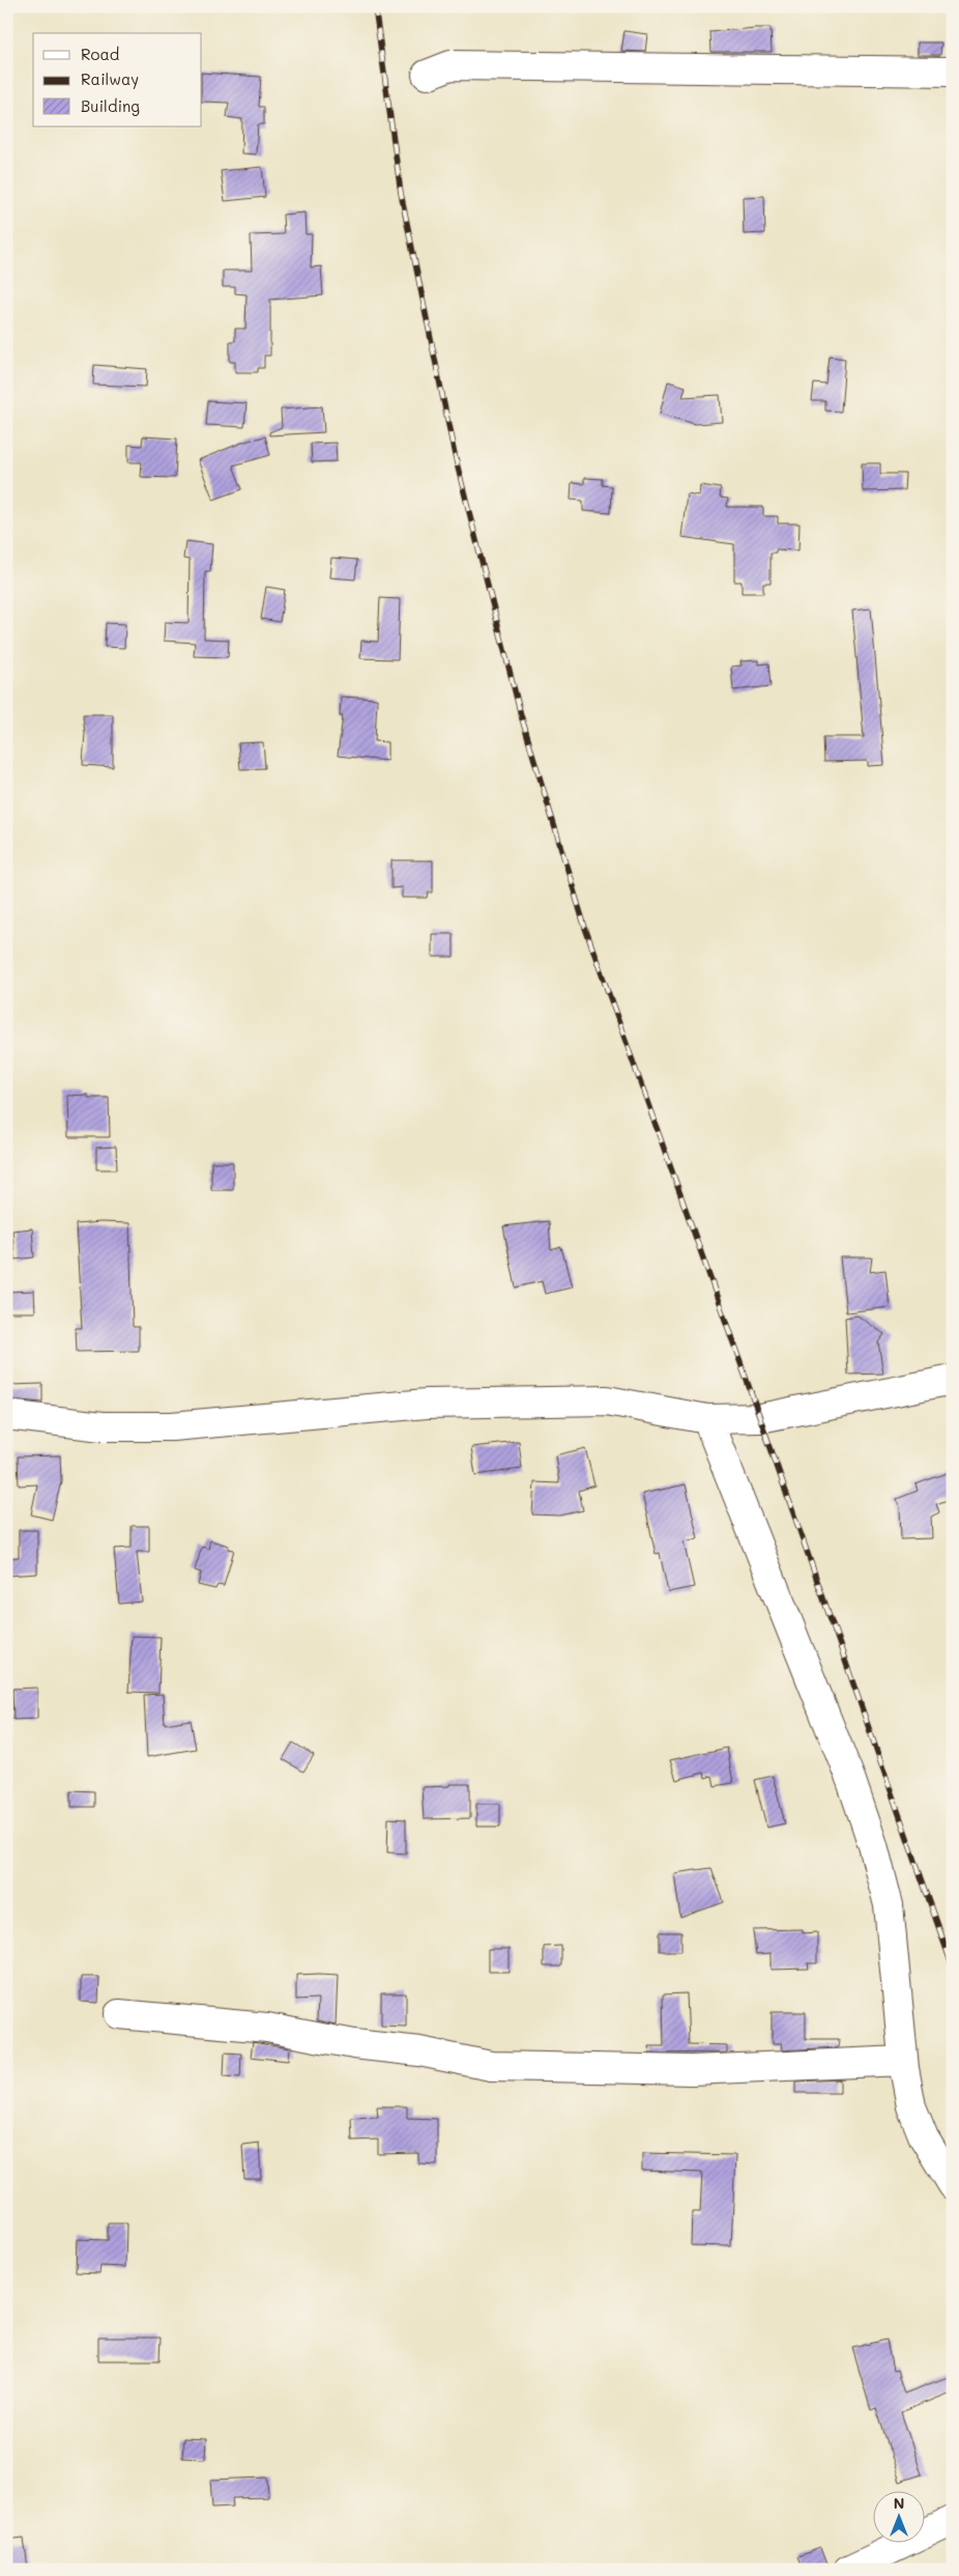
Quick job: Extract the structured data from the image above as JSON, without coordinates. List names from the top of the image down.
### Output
{
  "legend": ["Road", "Railway", "Building"],
  "north": "top"
}
